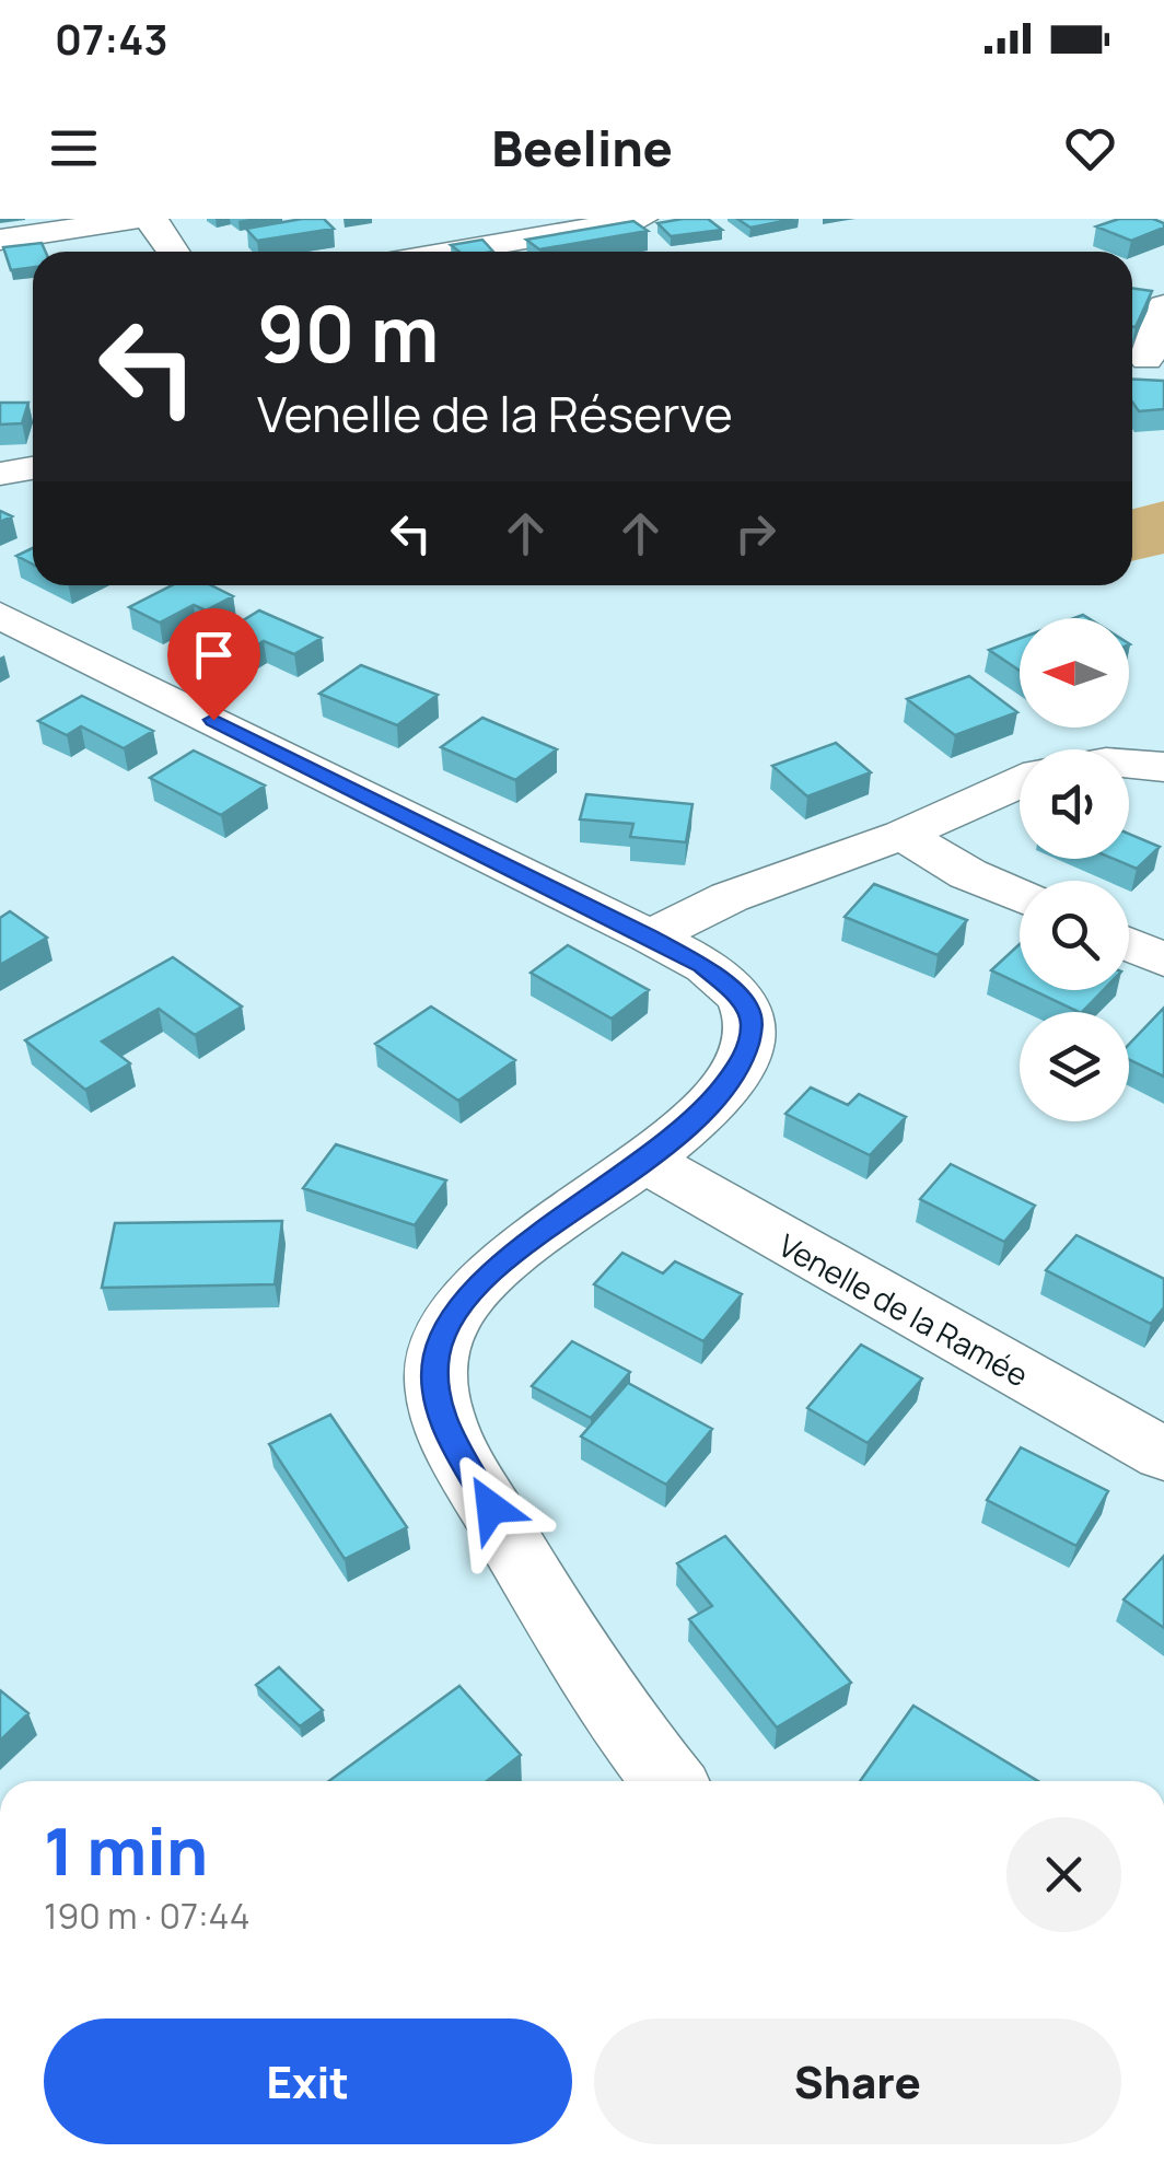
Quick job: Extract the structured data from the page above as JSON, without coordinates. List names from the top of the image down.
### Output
{
  "streets": {
    "street": ["Venelle de la Ramée"]
  },
  "north": "left",
  "page": {
    "status": "07:43",
    "header": "Beeline",
    "turn": ["90 m", "Venelle de la Réserve"],
    "heading": ["1 min", "190 m · 07:44"],
    "buttons": ["Exit", "Share"]
  }
}
